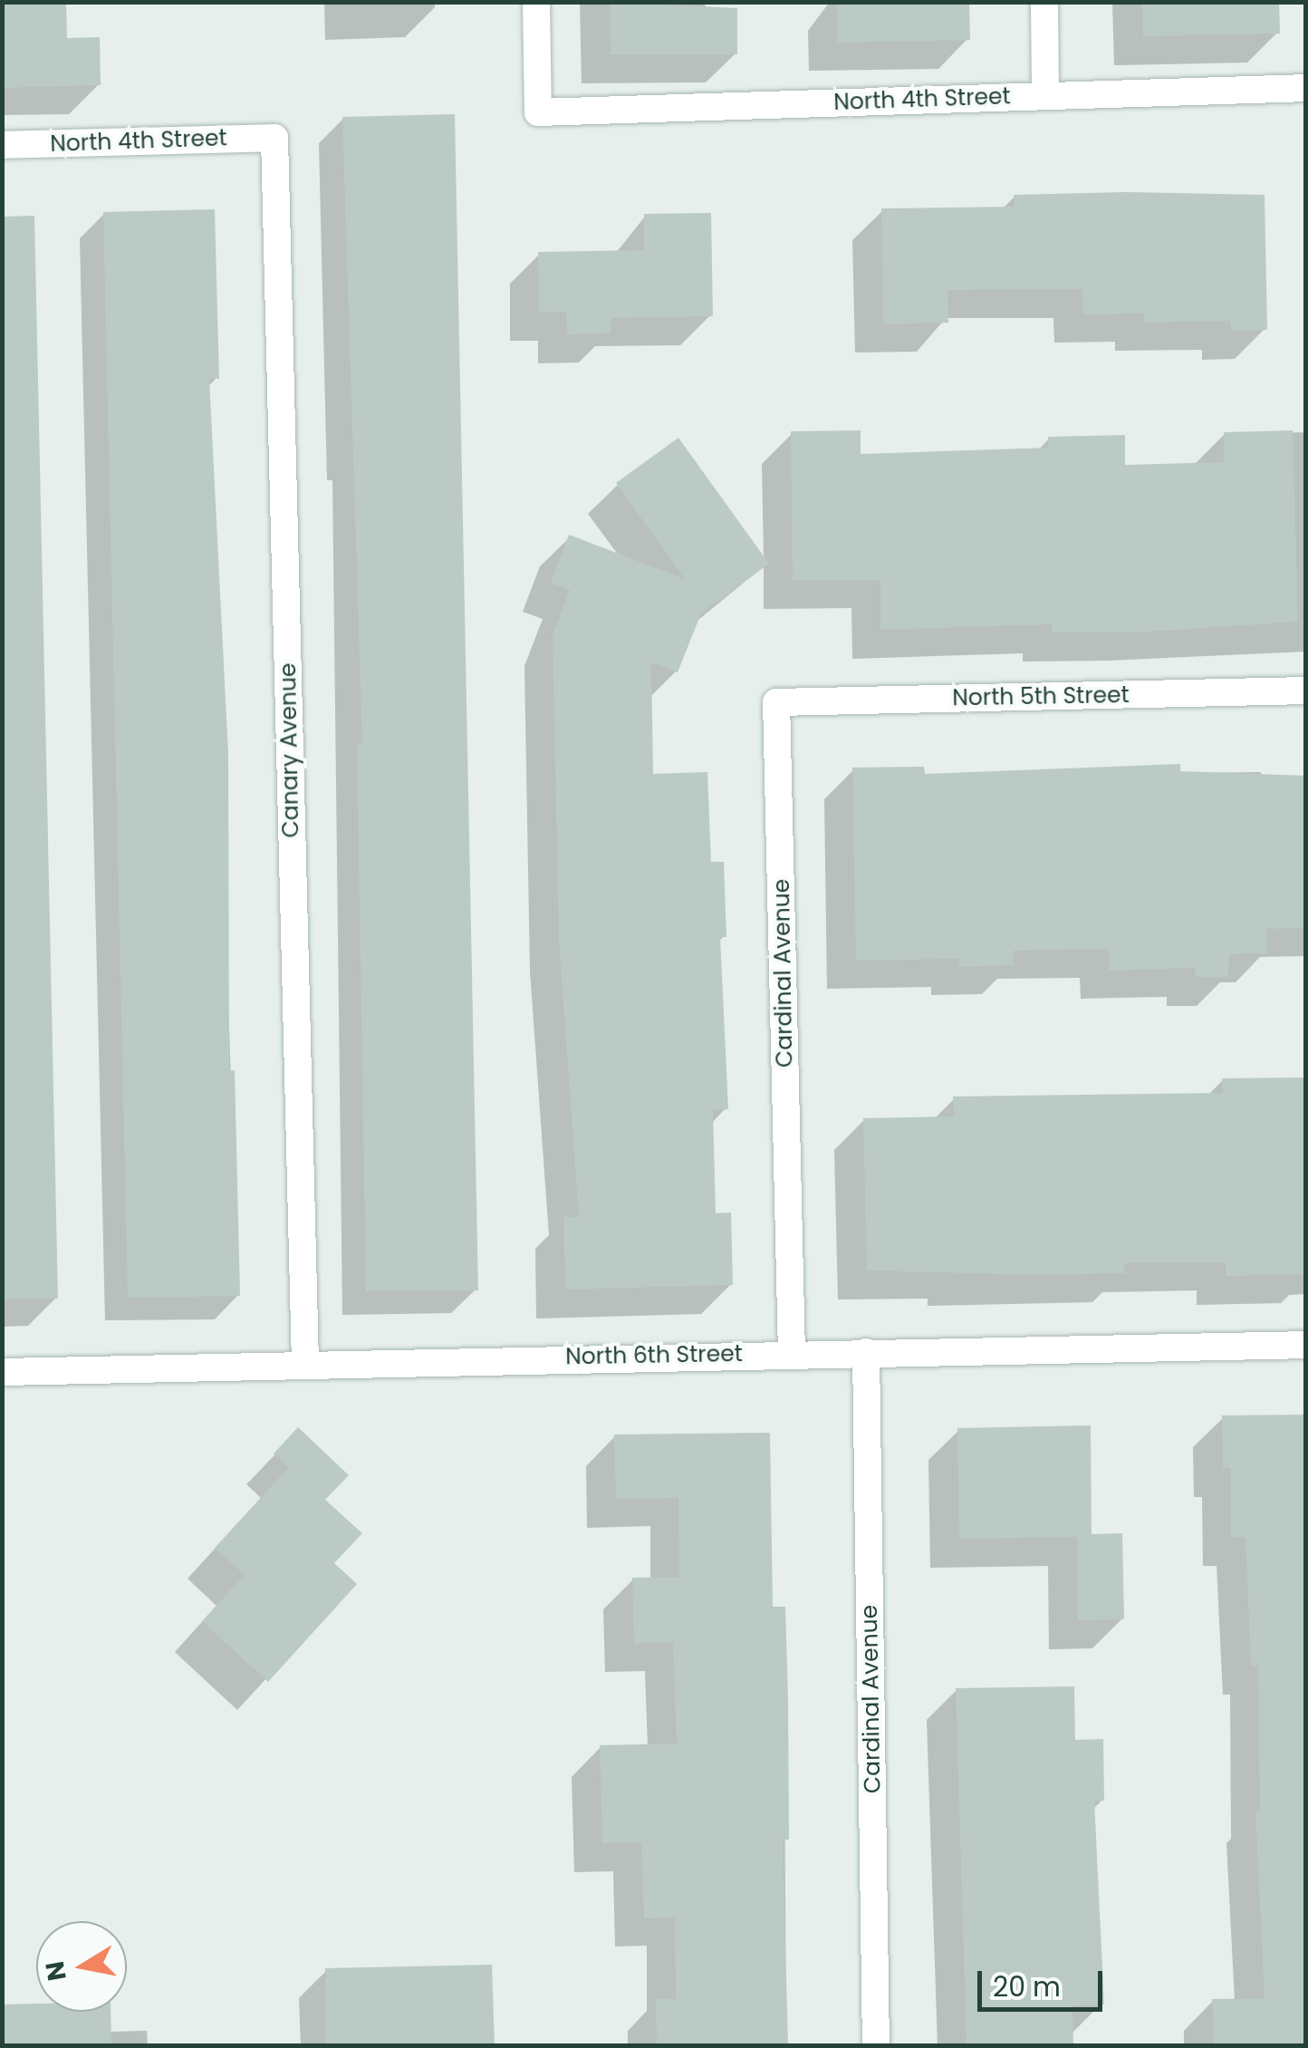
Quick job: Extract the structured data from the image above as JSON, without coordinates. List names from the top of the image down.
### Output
{
  "streets": {
    "street": [
      "North 4th Street",
      "North 5th Street",
      "Canary Avenue",
      "Cardinal Avenue",
      "North 6th Street"
    ]
  },
  "crossings": [
    ["North 4th Street", "Canary Avenue"],
    ["North 5th Street", "Cardinal Avenue"],
    ["Canary Avenue", "North 6th Street"],
    ["Cardinal Avenue", "North 6th Street"]
  ],
  "scale_bar": "20 m",
  "north": "left"
}
